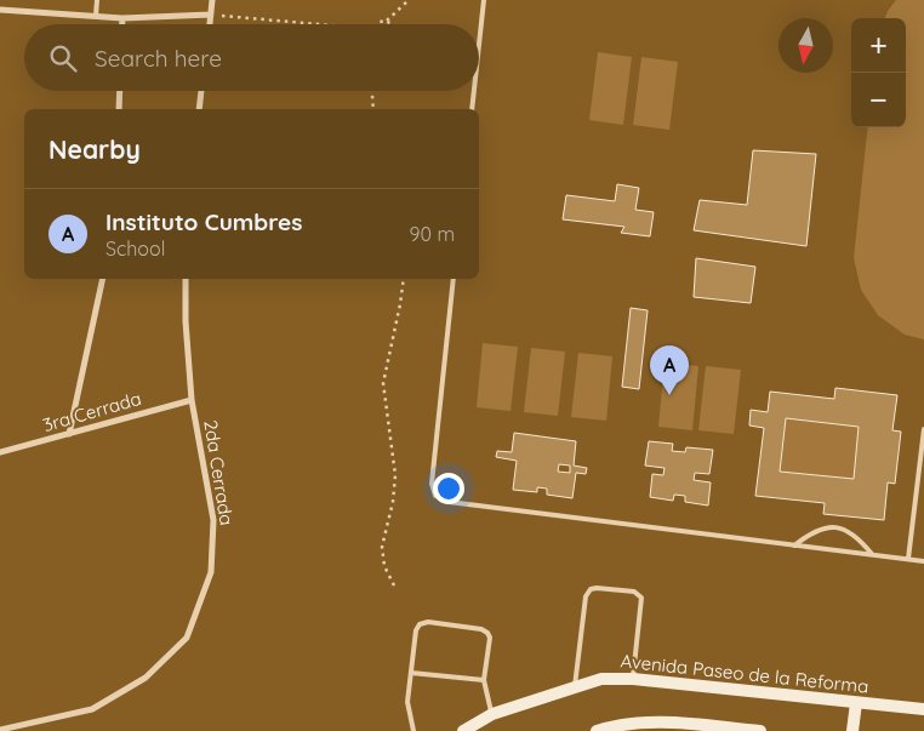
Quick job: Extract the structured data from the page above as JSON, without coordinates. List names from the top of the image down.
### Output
{
  "streets": {
    "street": ["3ra Cerrada", "2da Cerrada", "Avenida Paseo de la Reforma"]
  },
  "crossings": [
    ["3ra Cerrada", "2da Cerrada"]
  ],
  "north": "bottom",
  "page": {
    "map_buttons": ["+", "−"],
    "search": "Search here",
    "heading": "Nearby",
    "list": [
      {
        "mark": "A",
        "name": "Instituto Cumbres",
        "note": "School",
        "value": "90 m"
      }
    ],
    "pins": "A"
  }
}
